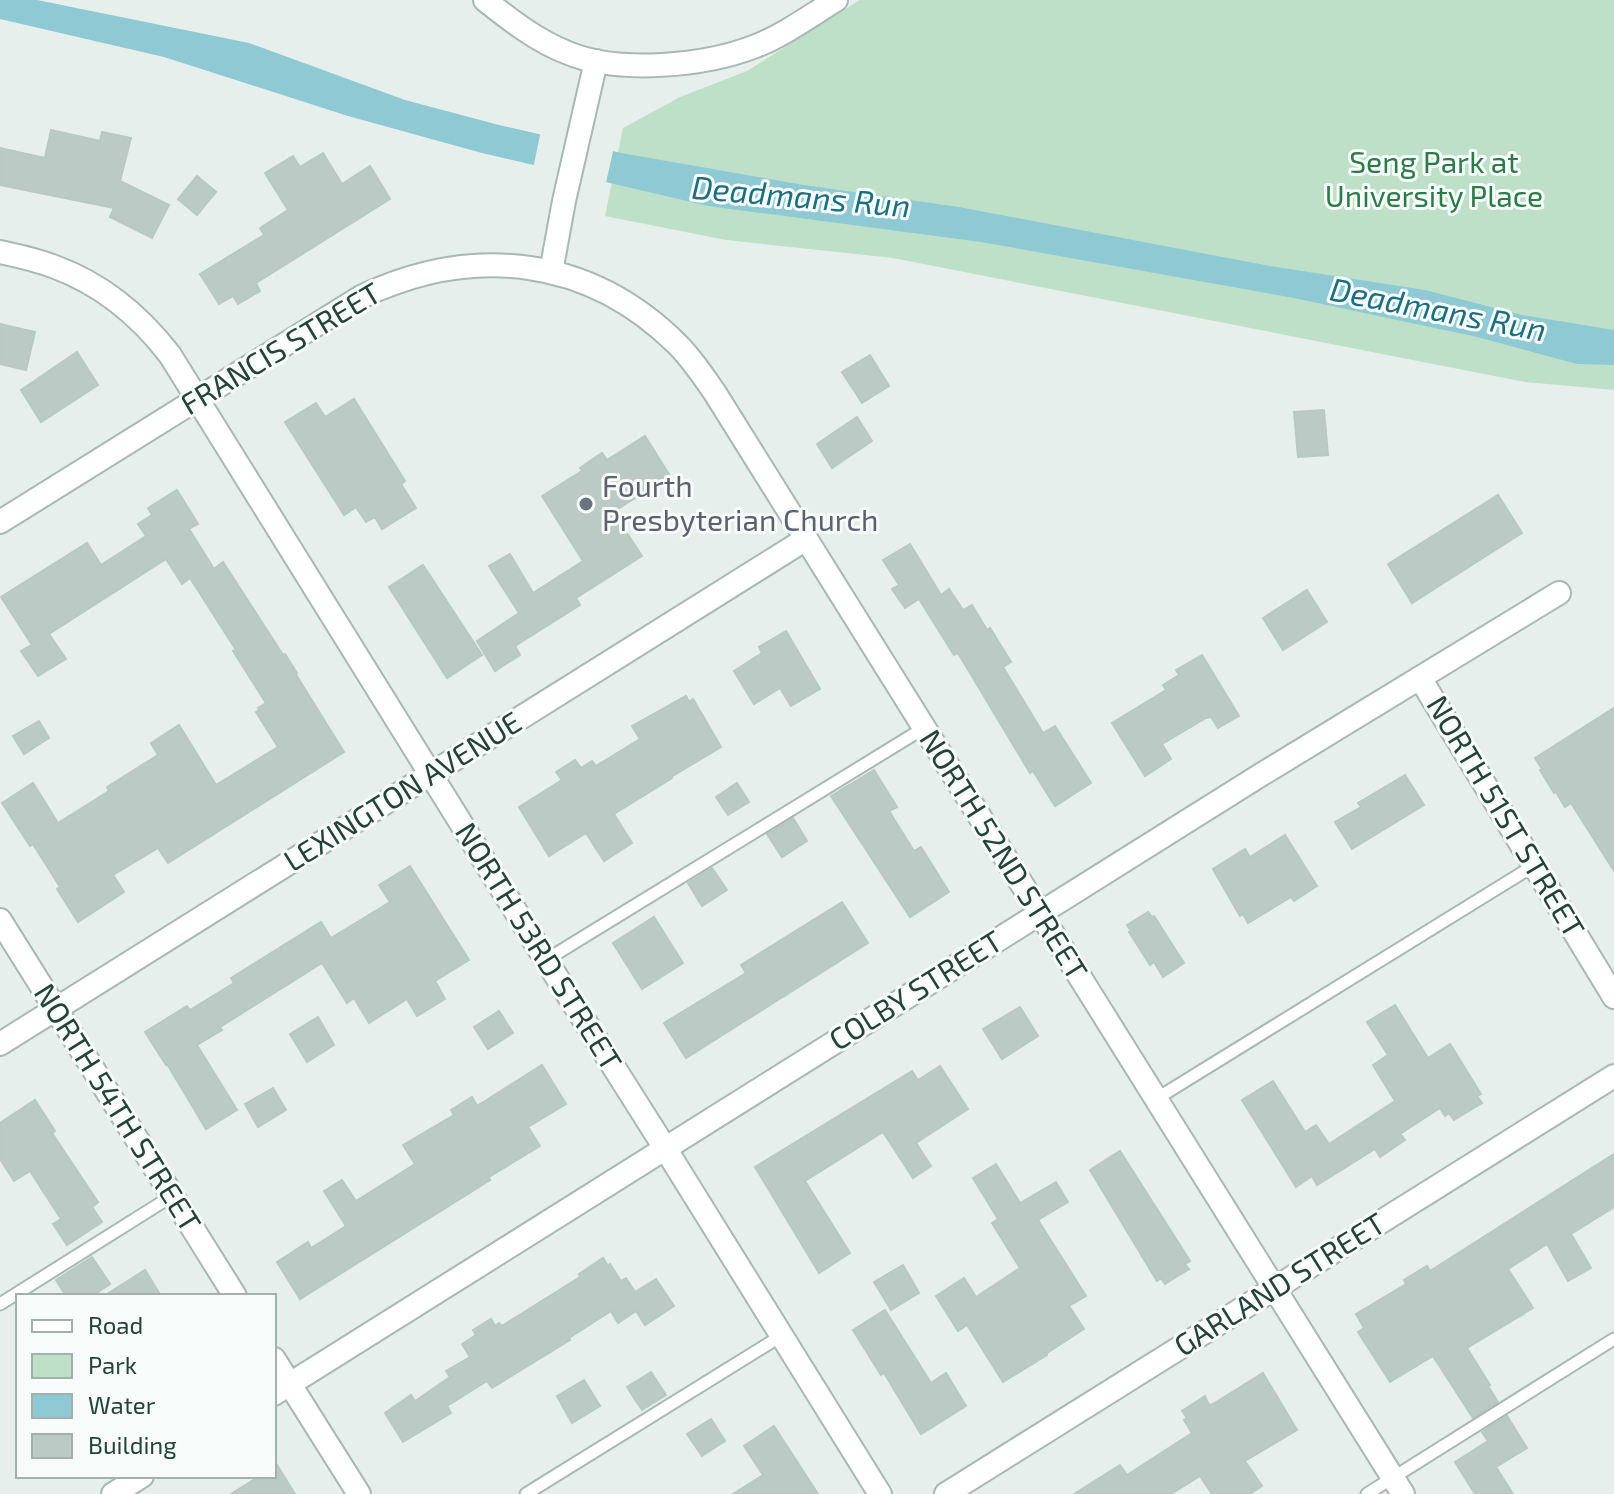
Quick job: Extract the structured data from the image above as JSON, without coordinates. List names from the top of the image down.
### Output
{
  "streets": {
    "street": [
      "FRANCIS STREET",
      "LEXINGTON AVENUE",
      "NORTH 51ST STREET",
      "NORTH 52ND STREET",
      "NORTH 53RD STREET",
      "COLBY STREET",
      "NORTH 54TH STREET",
      "GARLAND STREET"
    ]
  },
  "crossings": [
    ["FRANCIS STREET", "NORTH 52ND STREET"],
    ["FRANCIS STREET", "NORTH 53RD STREET"],
    ["LEXINGTON AVENUE", "NORTH 52ND STREET"],
    ["LEXINGTON AVENUE", "NORTH 53RD STREET"],
    ["LEXINGTON AVENUE", "NORTH 54TH STREET"],
    ["NORTH 51ST STREET", "COLBY STREET"],
    ["NORTH 52ND STREET", "COLBY STREET"],
    ["NORTH 52ND STREET", "GARLAND STREET"],
    ["NORTH 53RD STREET", "COLBY STREET"]
  ],
  "water": ["Deadmans Run"],
  "parks": ["Seng Park at University Place"],
  "places": ["Fourth Presbyterian Church"],
  "legend": [
    "Road",
    "Park",
    "Water",
    "Building"
  ]
}
